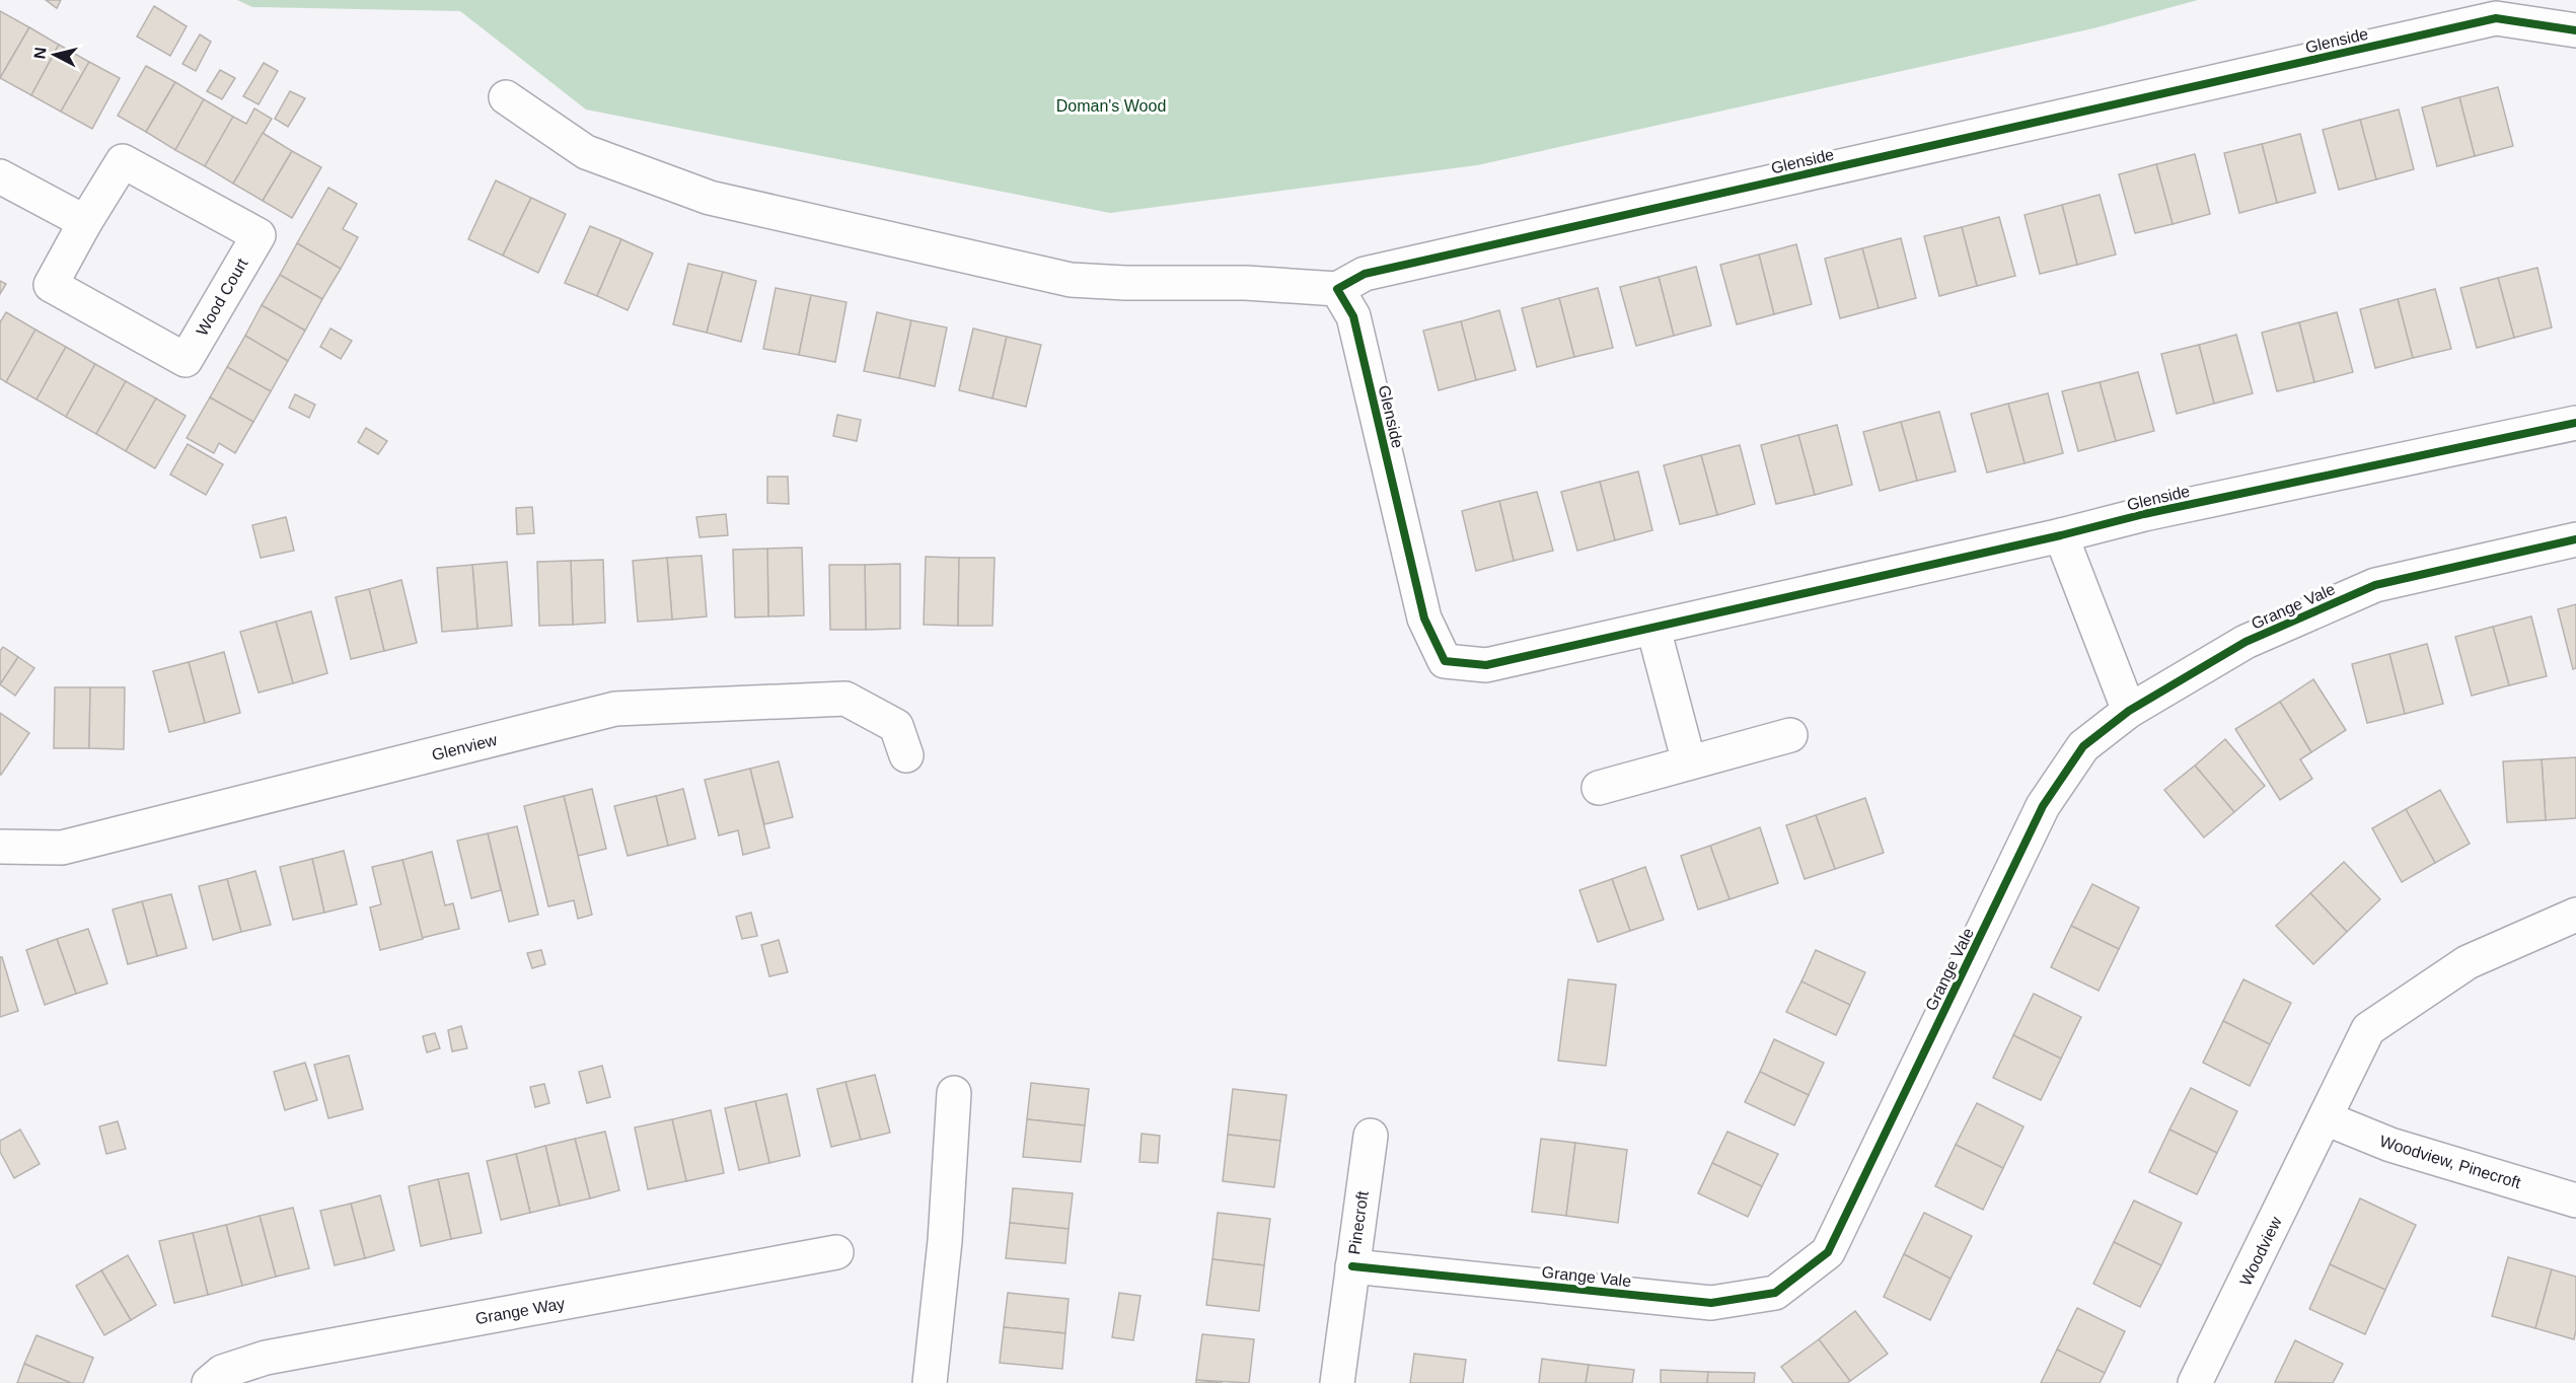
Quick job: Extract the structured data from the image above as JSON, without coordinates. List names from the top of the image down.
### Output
{
  "streets": {
    "street": [
      "Glenside",
      "Wood Court",
      "Grange Vale",
      "Glenview",
      "Woodview, Pinecroft",
      "Pinecroft",
      "Woodview",
      "Grange Way"
    ]
  },
  "crossings": [
    ["Grange Vale", "Pinecroft"],
    ["Woodview, Pinecroft", "Woodview"]
  ],
  "parks": ["Doman's Wood"],
  "north": "left"
}
